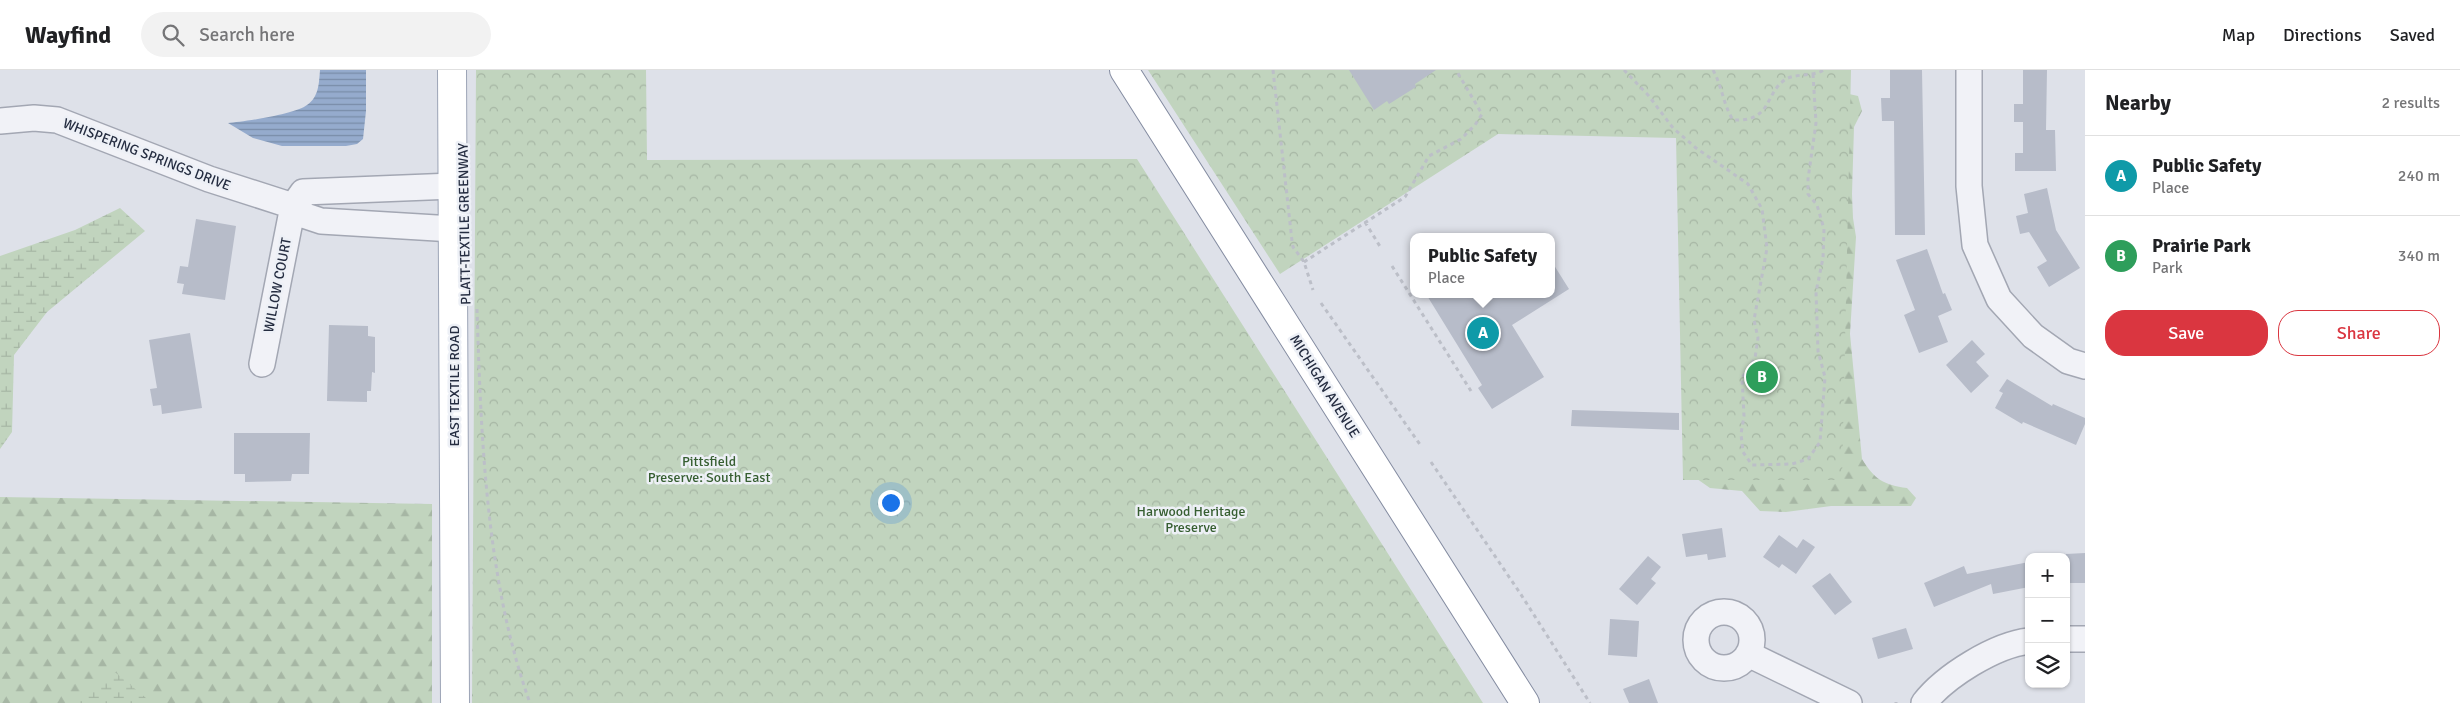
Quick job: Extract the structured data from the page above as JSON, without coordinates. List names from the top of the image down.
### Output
{
  "streets": {
    "main road": ["EAST TEXTILE ROAD", "MICHIGAN AVENUE"],
    "street": ["WHISPERING SPRINGS DRIVE", "WILLOW COURT"],
    "path": ["PLATT-TEXTILE GREENWAY"]
  },
  "crossings": [
    ["WHISPERING SPRINGS DRIVE", "WILLOW COURT"],
    ["WHISPERING SPRINGS DRIVE", "EAST TEXTILE ROAD"]
  ],
  "parks": ["Pittsfield Preserve: South East", "Harwood Heritage Preserve"],
  "page": {
    "header": "Wayfind",
    "search": "Search here",
    "nav": ["Map", "Directions", "Saved"],
    "heading": ["Nearby", "2 results"],
    "list": [
      {
        "mark": "A",
        "name": "Public Safety",
        "note": "Place",
        "value": "240 m"
      },
      {
        "mark": "B",
        "name": "Prairie Park",
        "note": "Park",
        "value": "340 m"
      }
    ],
    "popup": ["Public Safety", "Place"],
    "buttons": ["Save", "Share"],
    "pins": ["A", "B"],
    "map_buttons": ["+", "−"]
  }
}
